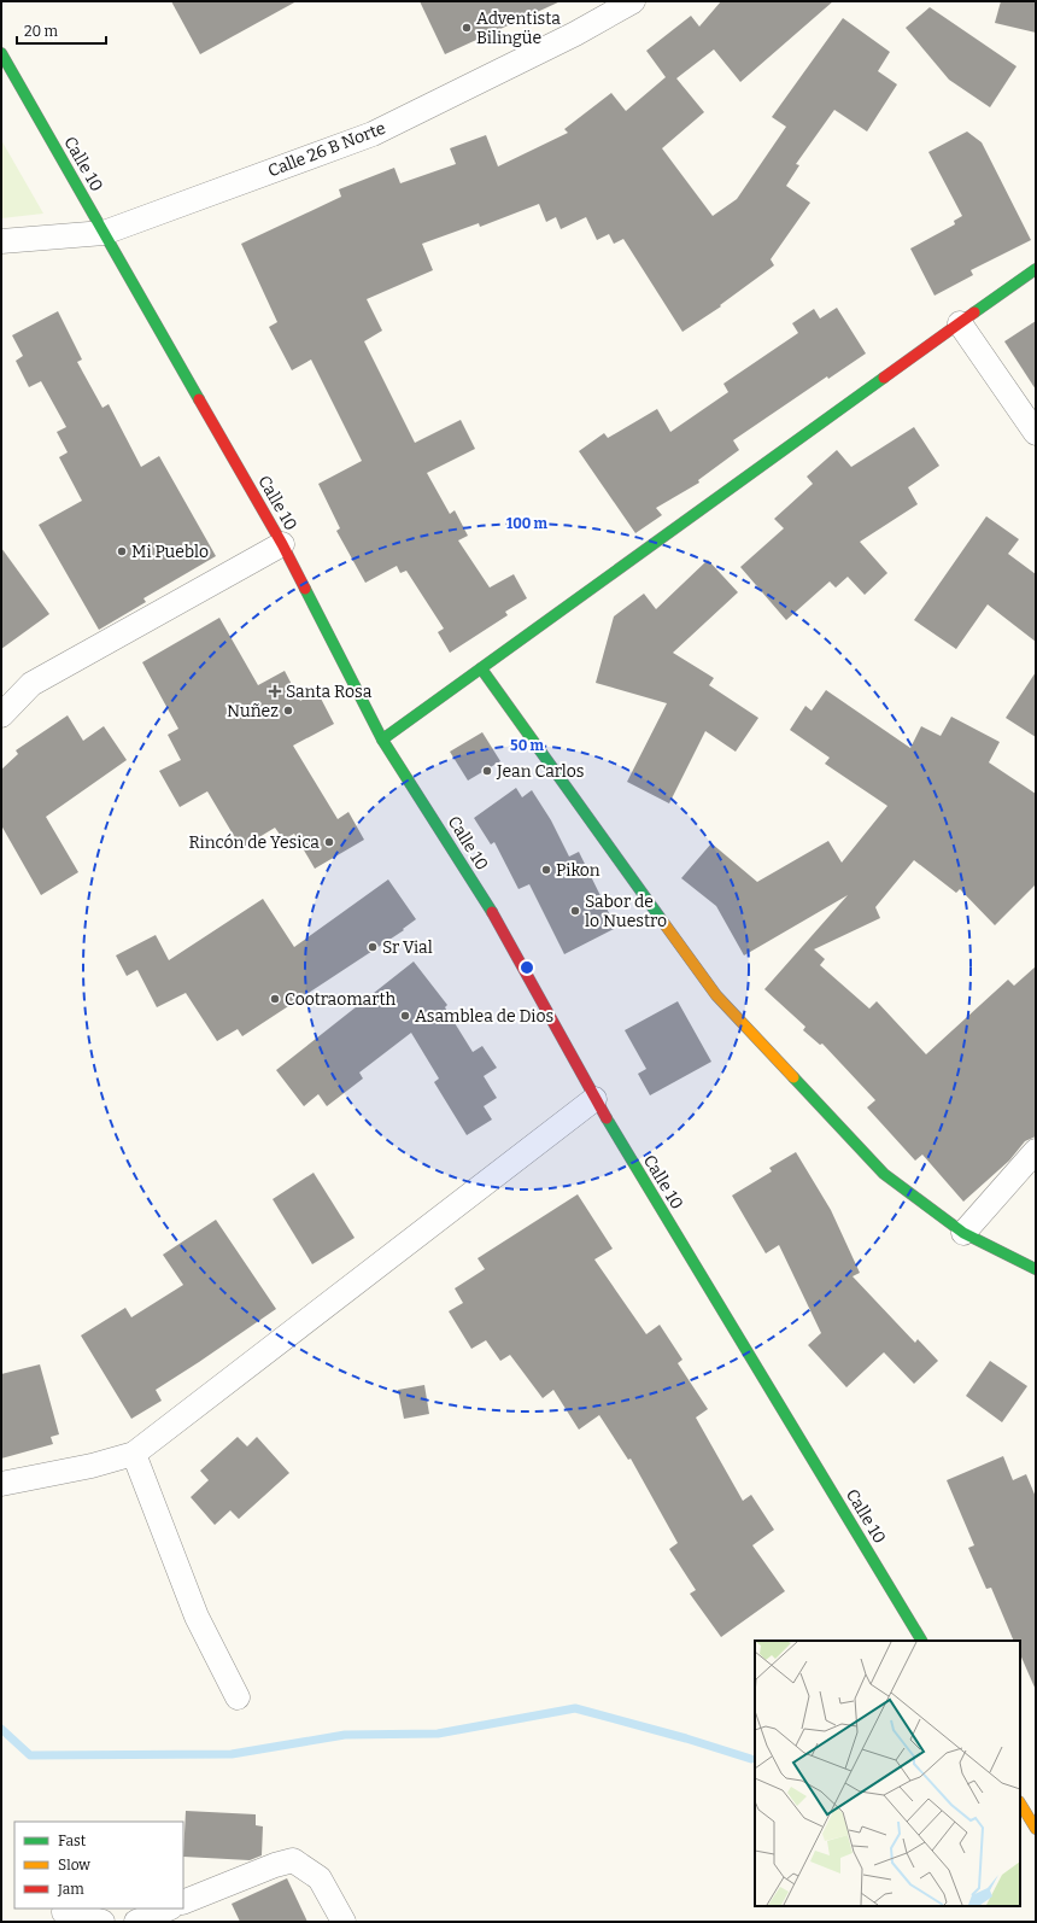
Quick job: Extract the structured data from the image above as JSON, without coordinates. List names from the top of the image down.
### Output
{
  "streets": {
    "main road": ["Calle 10"],
    "street": ["Calle 26 B Norte"]
  },
  "crossings": [
    ["Calle 26 B Norte", "Calle 10"]
  ],
  "places": {
    "other": [
      "Adventista Bilingüe",
      "Mi Pueblo",
      "Nuñez",
      "Jean Carlos",
      "Rincón de Yesica",
      "Pikon",
      "Sabor de lo Nuestro",
      "Sr Vial",
      "Cootraomarth",
      "Asamblea de Dios"
    ],
    "health": ["Santa Rosa"]
  },
  "legend": ["Fast", "Slow", "Jam"],
  "scale_bar": "20 m",
  "rings": ["100 m", "50 m"]
}
